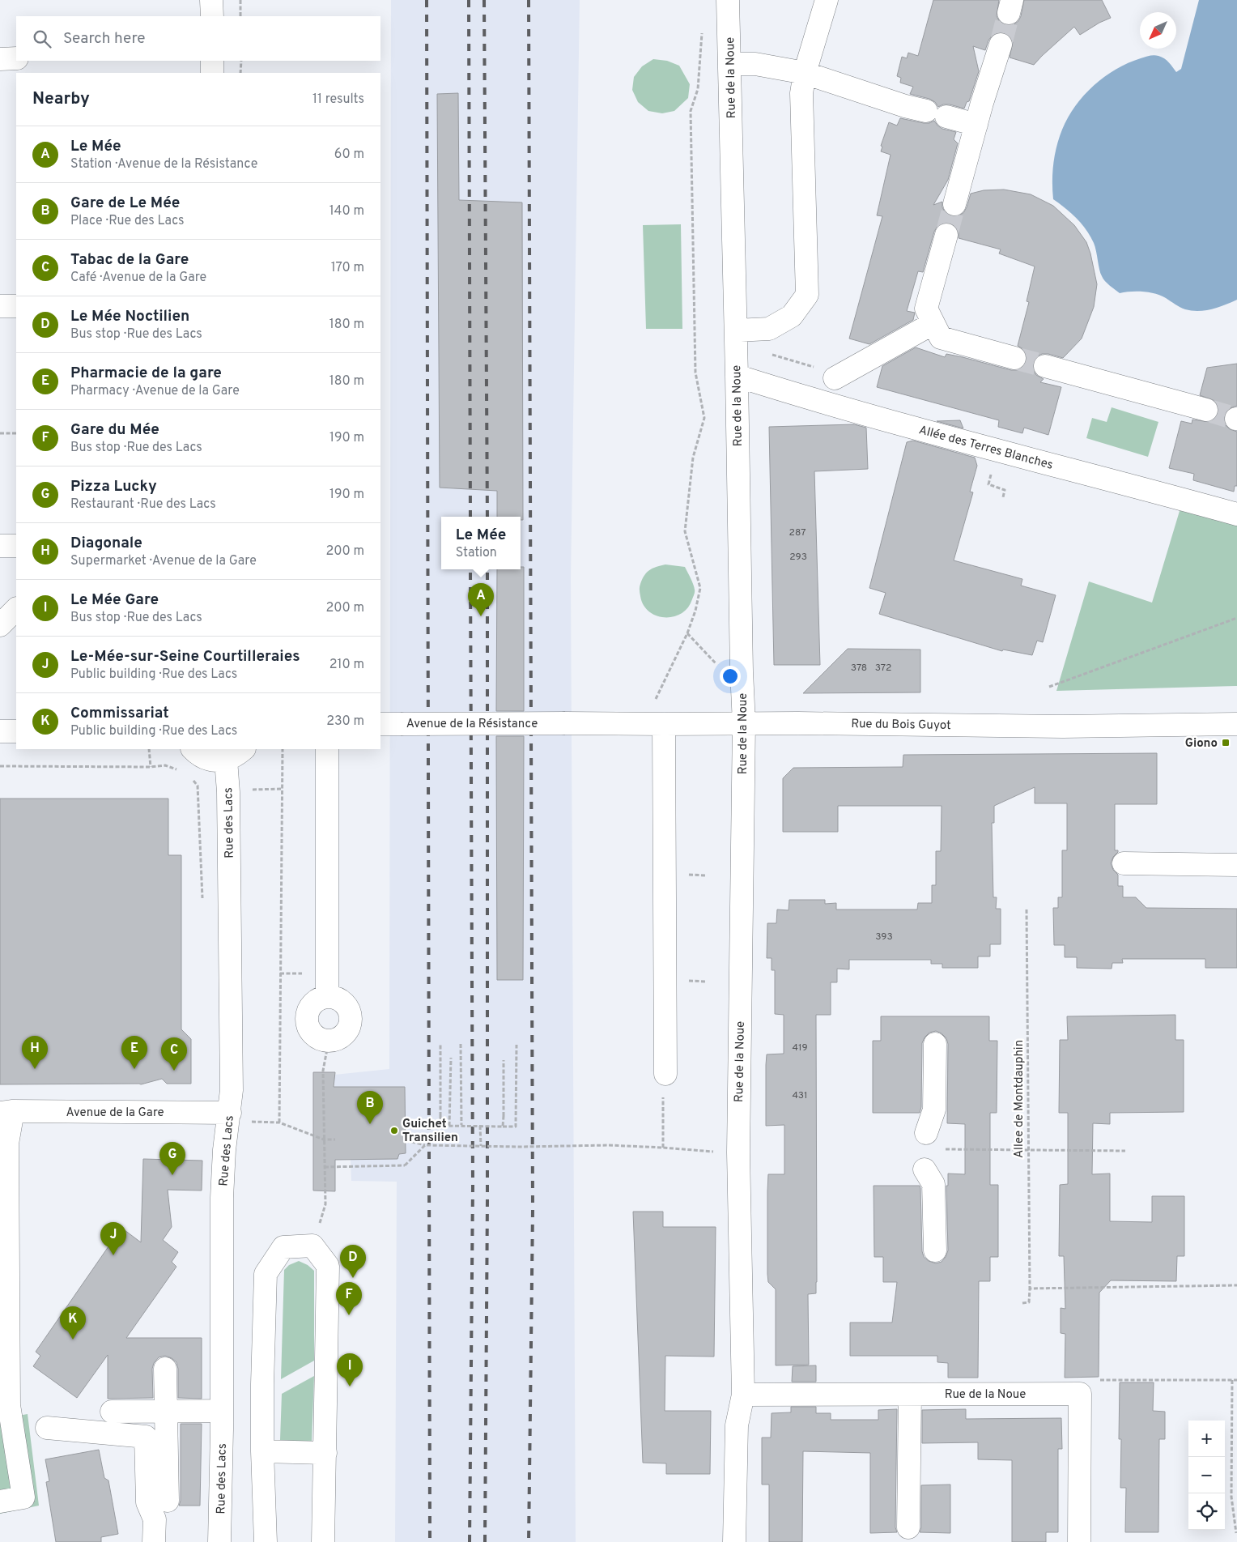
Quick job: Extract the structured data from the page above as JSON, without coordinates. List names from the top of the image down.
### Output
{
  "streets": {
    "street": [
      "Rue de la Noue",
      "Allée des Terres Blanches",
      "Avenue de la Résistance",
      "Rue du Bois Guyot",
      "Rue des Lacs",
      "Avenue de la Gare"
    ],
    "path": ["Allee de Montdauphin"]
  },
  "crossings": [
    ["Rue de la Noue", "Allée des Terres Blanches"],
    ["Rue de la Noue", "Rue du Bois Guyot"],
    ["Avenue de la Résistance", "Rue du Bois Guyot"],
    ["Rue des Lacs", "Avenue de la Gare"]
  ],
  "places": {
    "transit": ["Giono"],
    "other": ["Guichet Transilien"]
  },
  "house_numbers": [
    "287",
    "293",
    "378",
    "372",
    "393",
    "419",
    "431"
  ],
  "north": "bottom left",
  "page": {
    "search": "Search here",
    "heading": ["Nearby", "11 results"],
    "list": [
      {
        "mark": "A",
        "name": "Le Mée",
        "note": "Station · Avenue de la Résistance",
        "value": "60 m"
      },
      {
        "mark": "B",
        "name": "Gare de Le Mée",
        "note": "Place · Rue des Lacs",
        "value": "140 m"
      },
      {
        "mark": "C",
        "name": "Tabac de la Gare",
        "note": "Café · Avenue de la Gare",
        "value": "170 m"
      },
      {
        "mark": "D",
        "name": "Le Mée Noctilien",
        "note": "Bus stop · Rue des Lacs",
        "value": "180 m"
      },
      {
        "mark": "E",
        "name": "Pharmacie de la gare",
        "note": "Pharmacy · Avenue de la Gare",
        "value": "180 m"
      },
      {
        "mark": "F",
        "name": "Gare du Mée",
        "note": "Bus stop · Rue des Lacs",
        "value": "190 m"
      },
      {
        "mark": "G",
        "name": "Pizza Lucky",
        "note": "Restaurant · Rue des Lacs",
        "value": "190 m"
      },
      {
        "mark": "H",
        "name": "Diagonale",
        "note": "Supermarket · Avenue de la Gare",
        "value": "200 m"
      },
      {
        "mark": "I",
        "name": "Le Mée Gare",
        "note": "Bus stop · Rue des Lacs",
        "value": "200 m"
      },
      {
        "mark": "J",
        "name": "Le-Mée-sur-Seine Courtilleraies",
        "note": "Public building · Rue des Lacs",
        "value": "210 m"
      },
      {
        "mark": "K",
        "name": "Commissariat",
        "note": "Public building · Rue des Lacs",
        "value": "230 m"
      }
    ],
    "popup": ["Le Mée", "Station"],
    "pins": [
      "A",
      "E",
      "H",
      "C",
      "B",
      "G",
      "J",
      "D",
      "F",
      "K",
      "I"
    ],
    "map_buttons": ["+", "−"]
  }
}
